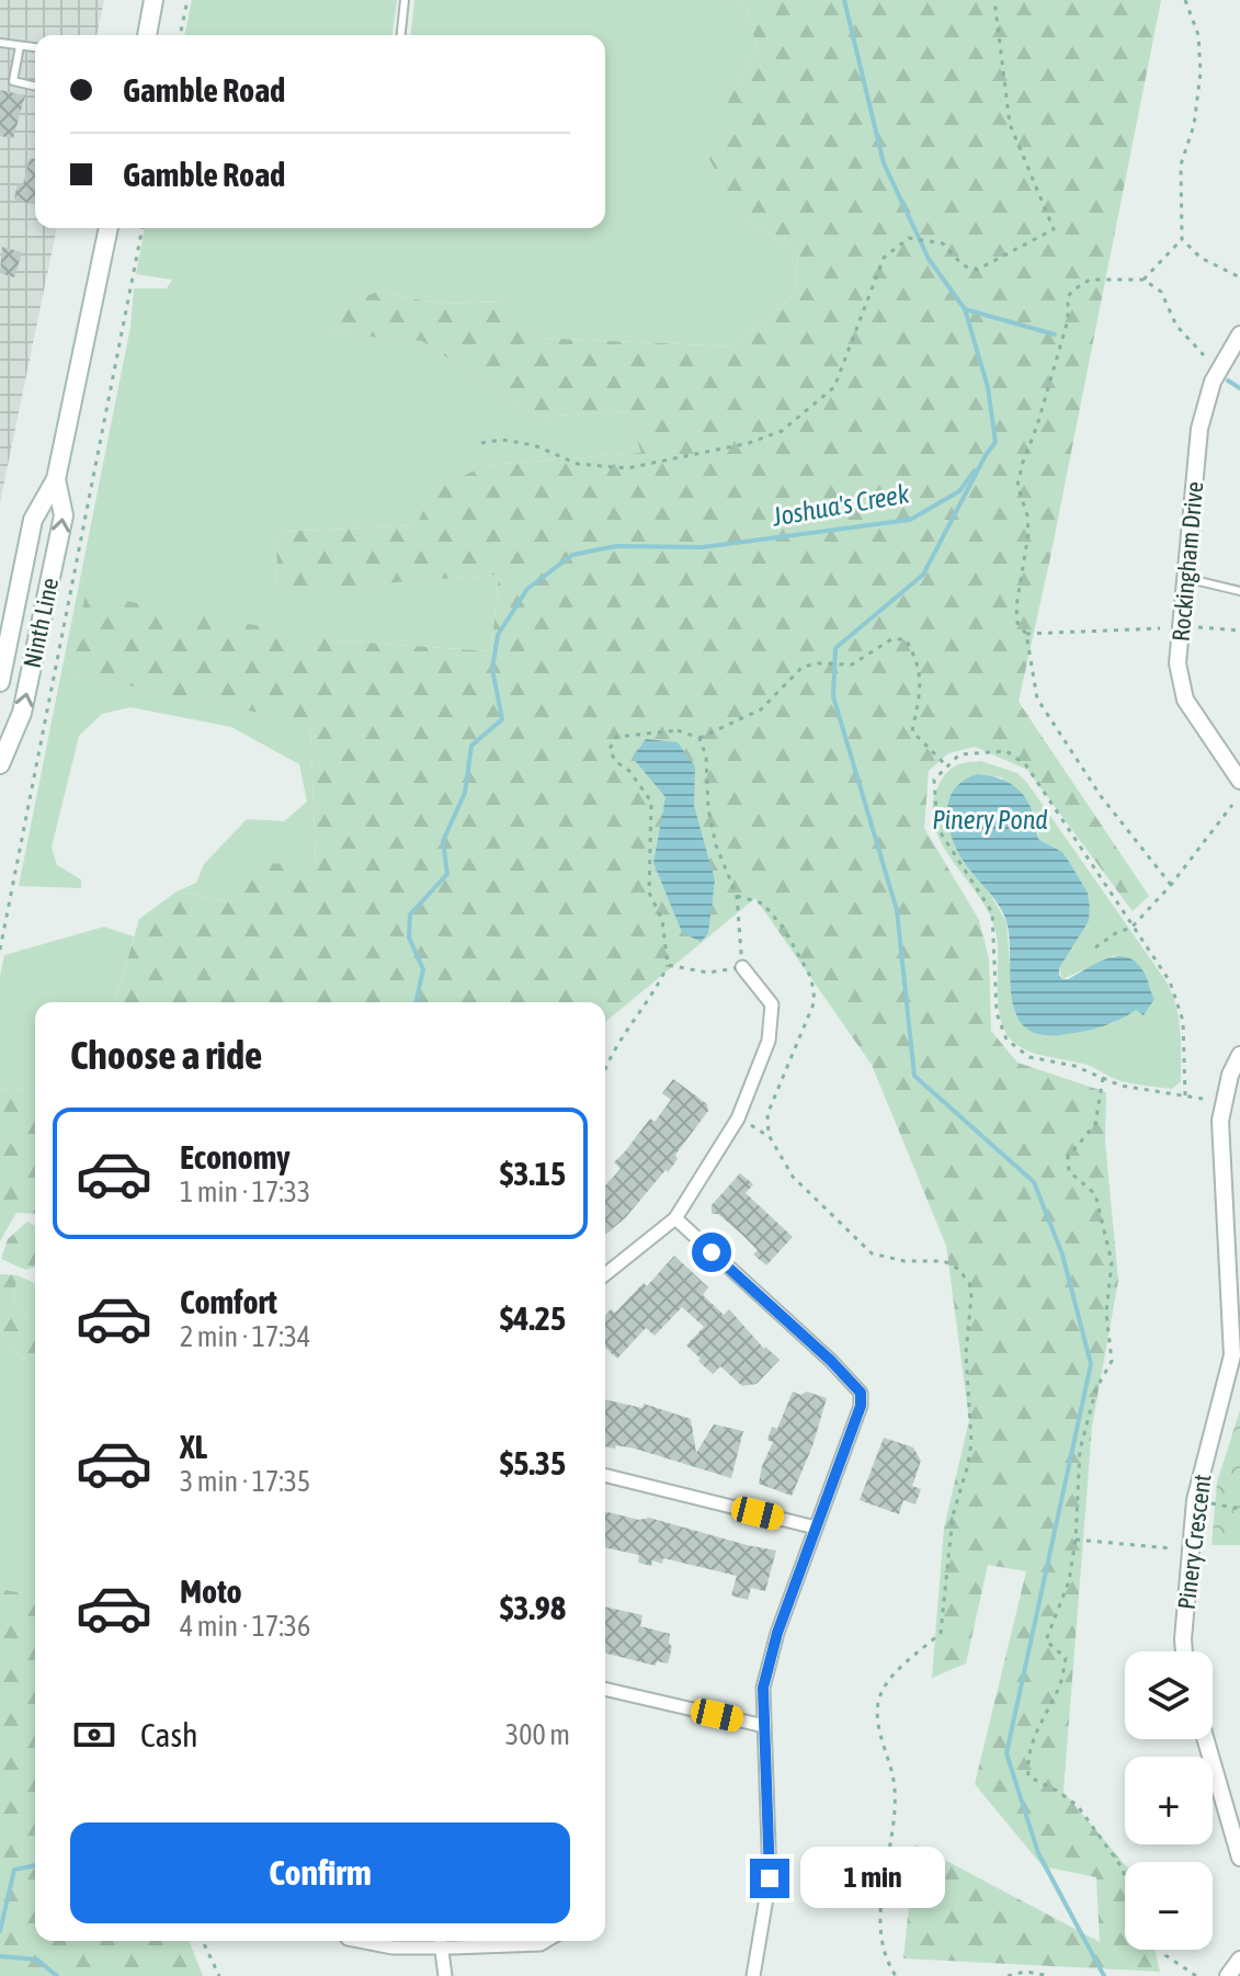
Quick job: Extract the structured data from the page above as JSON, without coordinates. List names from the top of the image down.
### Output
{
  "streets": {
    "main road": ["Ninth Line"],
    "street": ["Rockingham Drive", "Pinery Crescent"]
  },
  "water": ["Joshua's Creek", "Pinery Pond"],
  "page": {
    "banner": ["Gamble Road", "Gamble Road"],
    "heading": "Choose a ride",
    "list": [
      {
        "name": "Economy",
        "note": "1 min · 17:33",
        "value": "$3.15"
      },
      {
        "name": "Comfort",
        "note": "2 min · 17:34",
        "value": "$4.25"
      },
      {
        "name": "XL",
        "note": "3 min · 17:35",
        "value": "$5.35"
      },
      {
        "name": "Moto",
        "note": "4 min · 17:36",
        "value": "$3.98"
      }
    ],
    "map_buttons": ["+", "−"],
    "pay": ["Cash", "300 m"],
    "buttons": "Confirm",
    "bubble": "1 min"
  }
}
